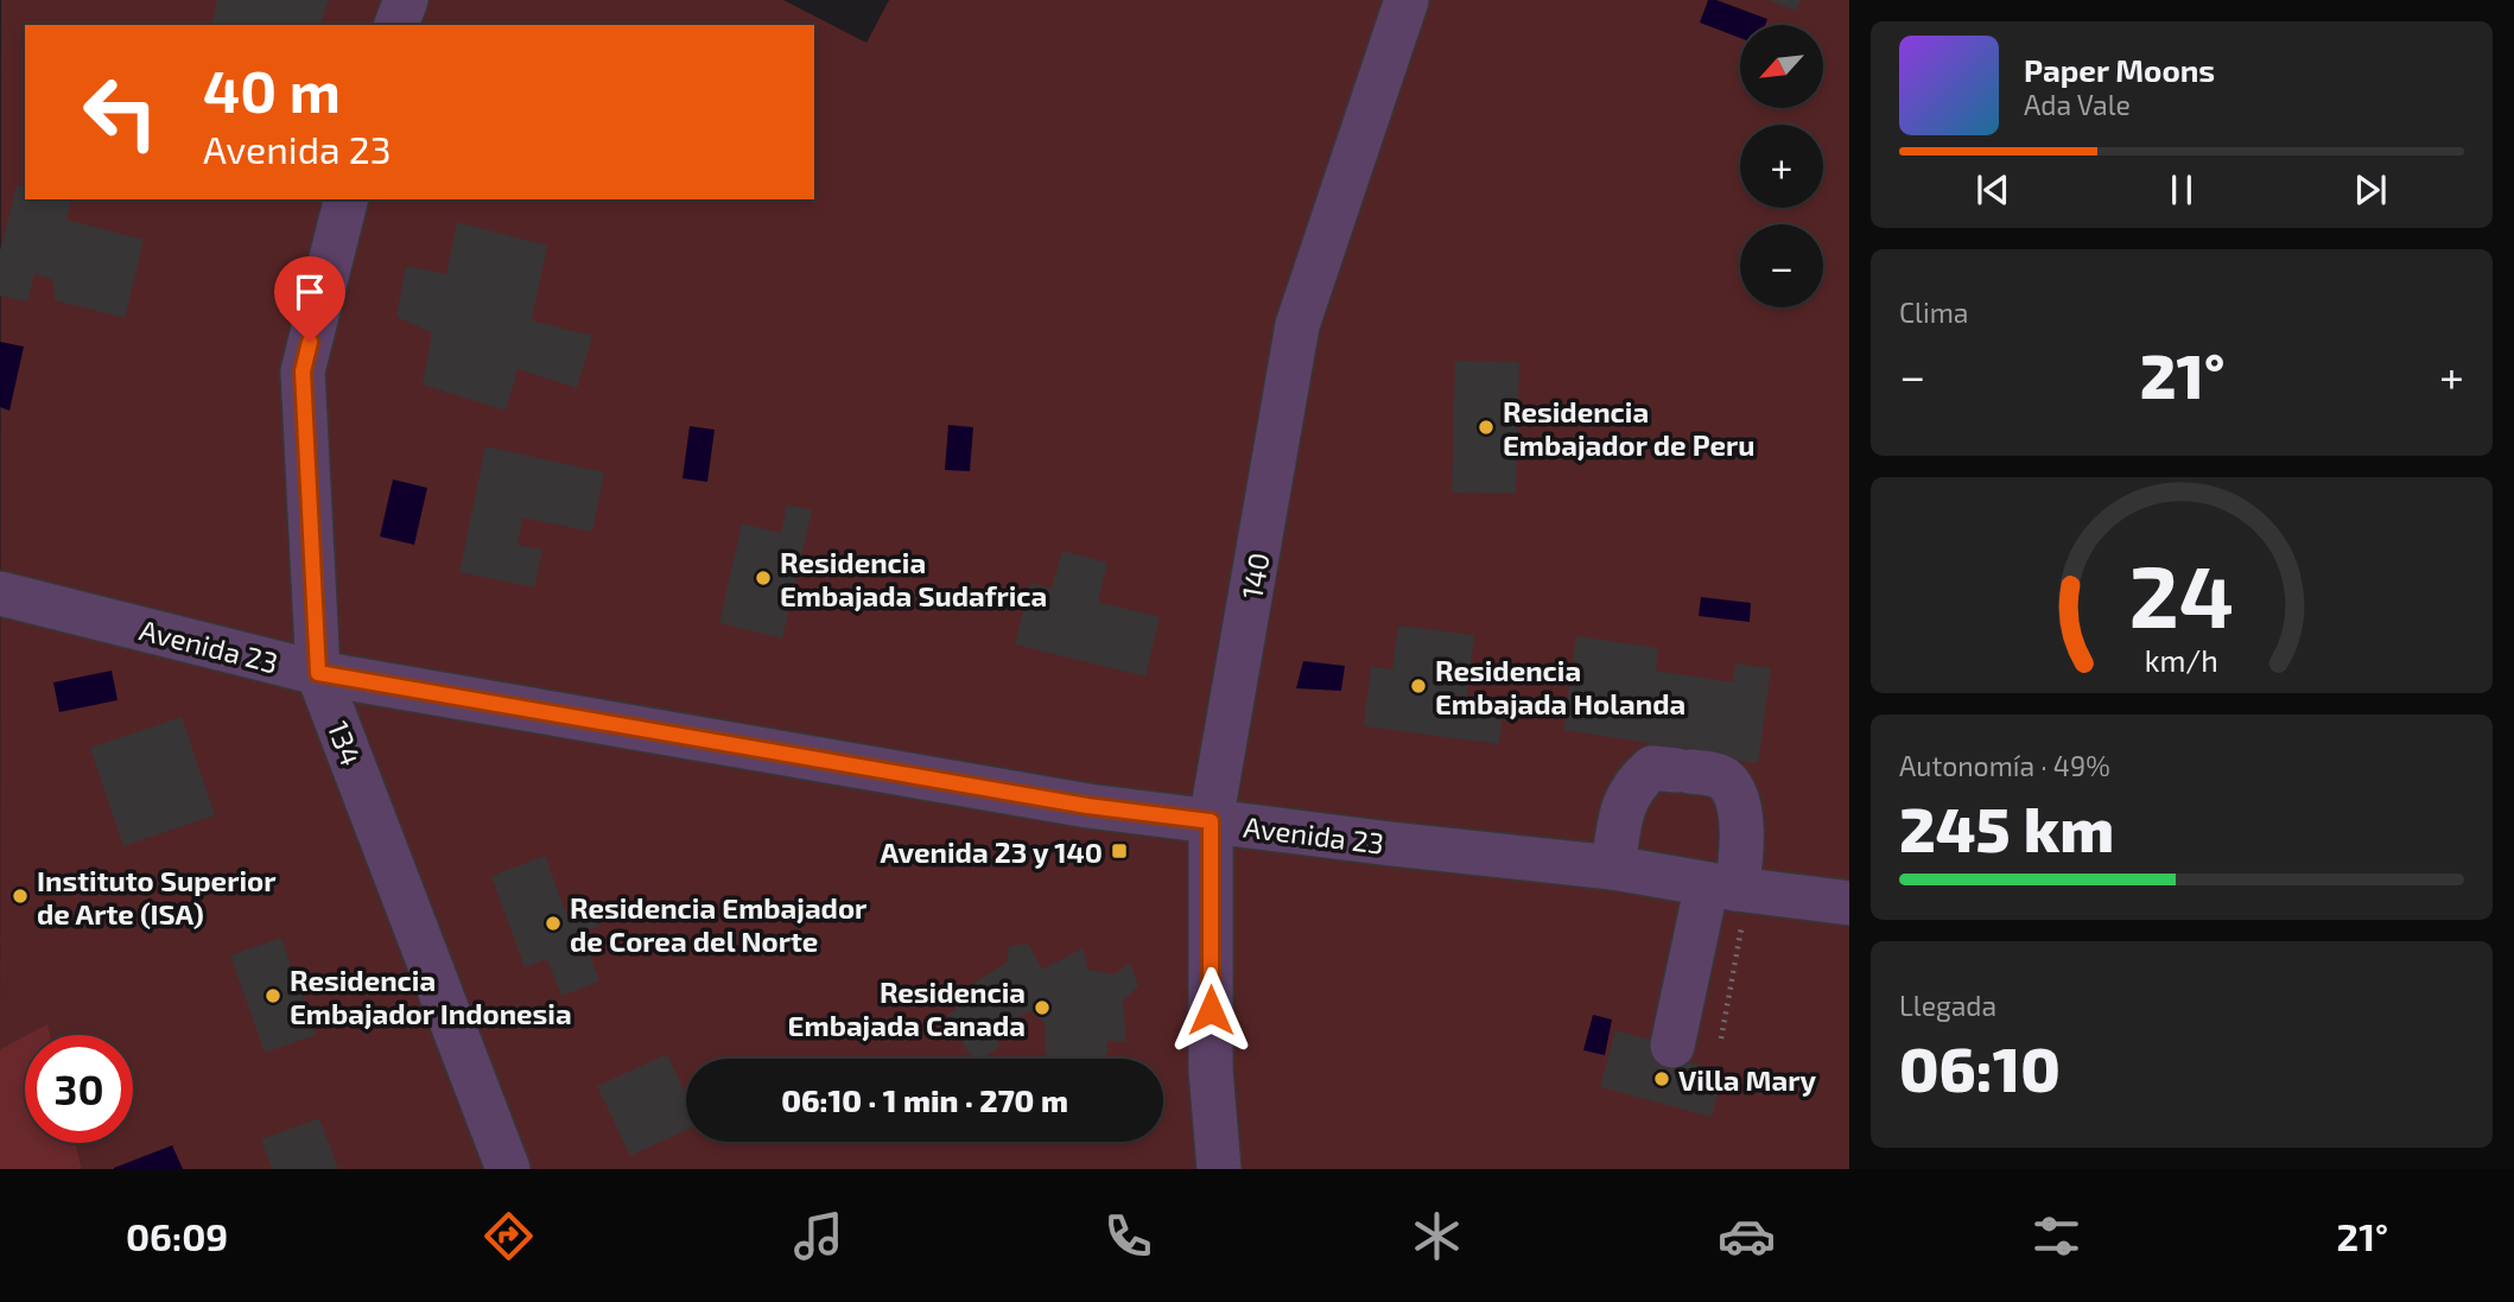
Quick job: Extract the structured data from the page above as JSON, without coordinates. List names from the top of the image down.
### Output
{
  "streets": {
    "street": ["140", "Avenida 23", "134"]
  },
  "crossings": [
    ["140", "Avenida 23"],
    ["Avenida 23", "134"]
  ],
  "places": {
    "other": [
      "Residencia Embajador de Peru",
      "Residencia Embajada Sudafrica",
      "Residencia Embajada Holanda",
      "Instituto Superior de Arte (ISA)",
      "Residencia Embajador de Corea del Norte",
      "Residencia Embajador Indonesia",
      "Residencia Embajada Canada",
      "Villa Mary"
    ],
    "transit": ["Avenida 23 y 140"]
  },
  "north": "bottom left",
  "page": {
    "map_buttons": ["+", "−"],
    "turn": ["40 m", "Avenida 23"],
    "song": ["Paper Moons", "Ada Vale"],
    "tile": [
      "Clima",
      ["Autonomía · 49%", "245 km"],
      ["Llegada", "06:10"]
    ],
    "heat": ["−", "21°", "+"],
    "limit": "30",
    "trip": "06:10 · 1 min · 270 m",
    "tabs": ["06:09", "21°"],
    "gauge": ["24", "km/h"]
  }
}
